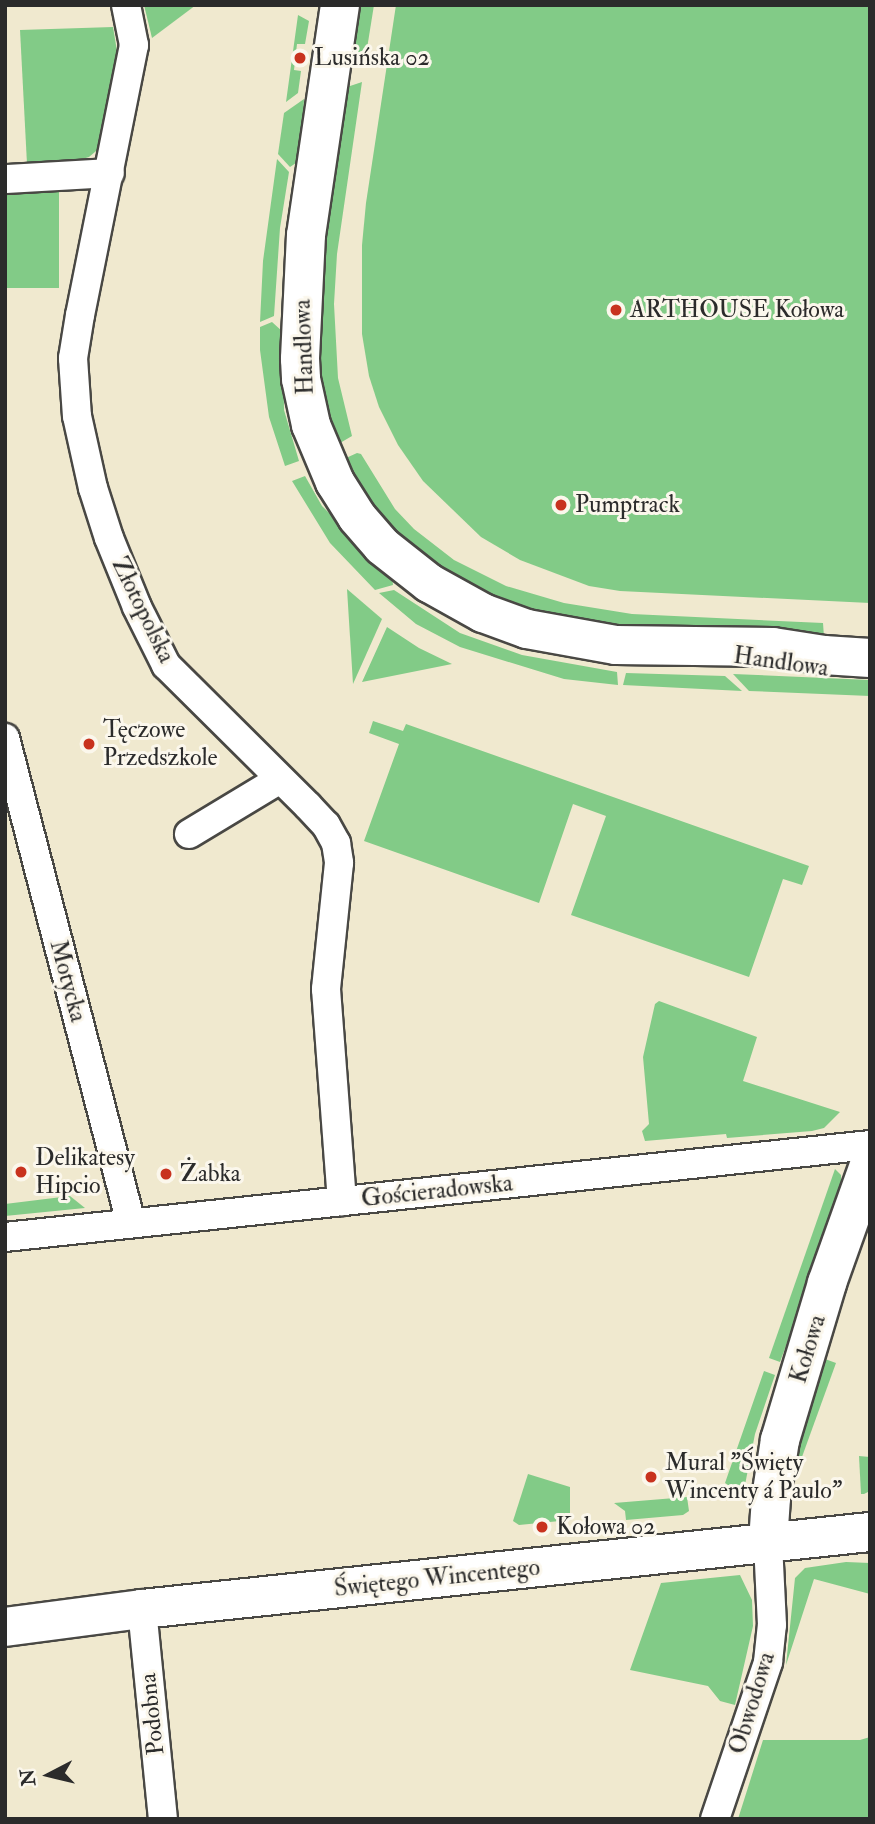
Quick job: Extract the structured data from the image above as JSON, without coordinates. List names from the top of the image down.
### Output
{
  "streets": {
    "street": [
      "Handlowa",
      "Złotopolska",
      "Motycka",
      "Gościeradowska",
      "Kołowa",
      "Świętego Wincentego",
      "Obwodowa",
      "Podobna"
    ]
  },
  "crossings": [
    ["Złotopolska", "Gościeradowska"],
    ["Motycka", "Gościeradowska"],
    ["Kołowa", "Świętego Wincentego"],
    ["Kołowa", "Obwodowa"],
    ["Świętego Wincentego", "Obwodowa"],
    ["Świętego Wincentego", "Podobna"]
  ],
  "places": [
    "Lusińska 02",
    "ARTHOUSE Kołowa",
    "Pumptrack",
    "Tęczowe Przedszkole",
    "Delikatesy Hipcio",
    "Żabka",
    "Mural \"Święty Wincenty á Paulo\"",
    "Kołowa 02"
  ],
  "north": "left"
}
